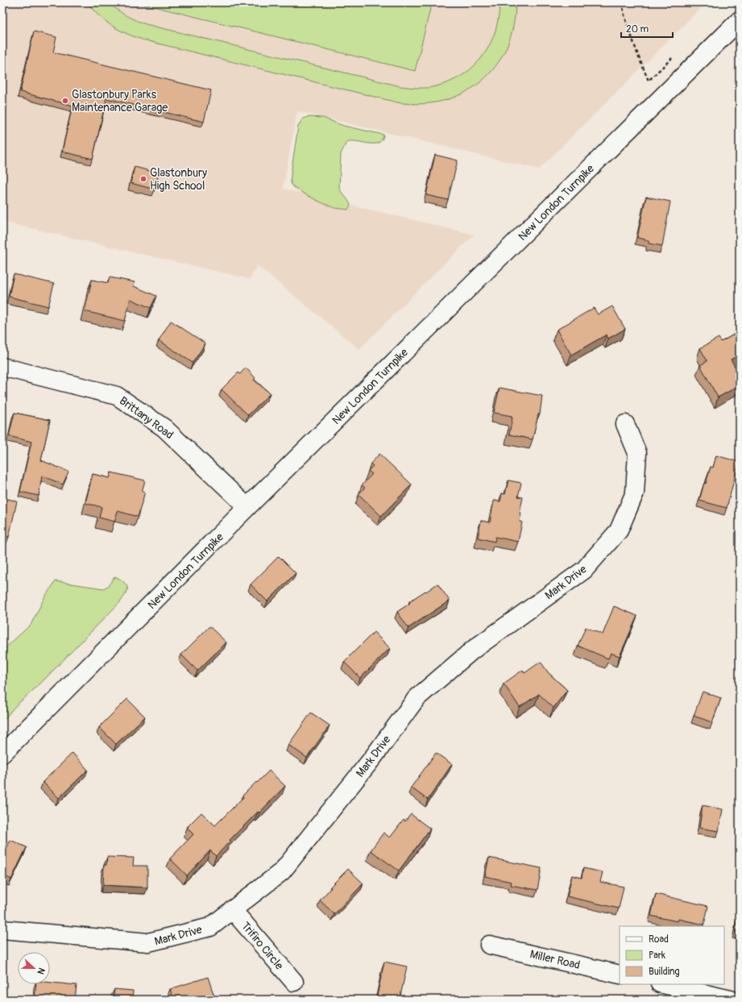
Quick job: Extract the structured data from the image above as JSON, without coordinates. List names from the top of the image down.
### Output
{
  "streets": {
    "street": [
      "New London Turnpike",
      "Brittany Road",
      "Mark Drive",
      "Trifiro Circle",
      "Miller Road"
    ]
  },
  "crossings": [
    ["New London Turnpike", "Brittany Road"],
    ["Mark Drive", "Trifiro Circle"]
  ],
  "places": ["Glastonbury Parks Maintenance Garage", "Glastonbury High School"],
  "legend": ["Road", "Park", "Building"],
  "scale_bar": "20 m",
  "north": "right"
}
